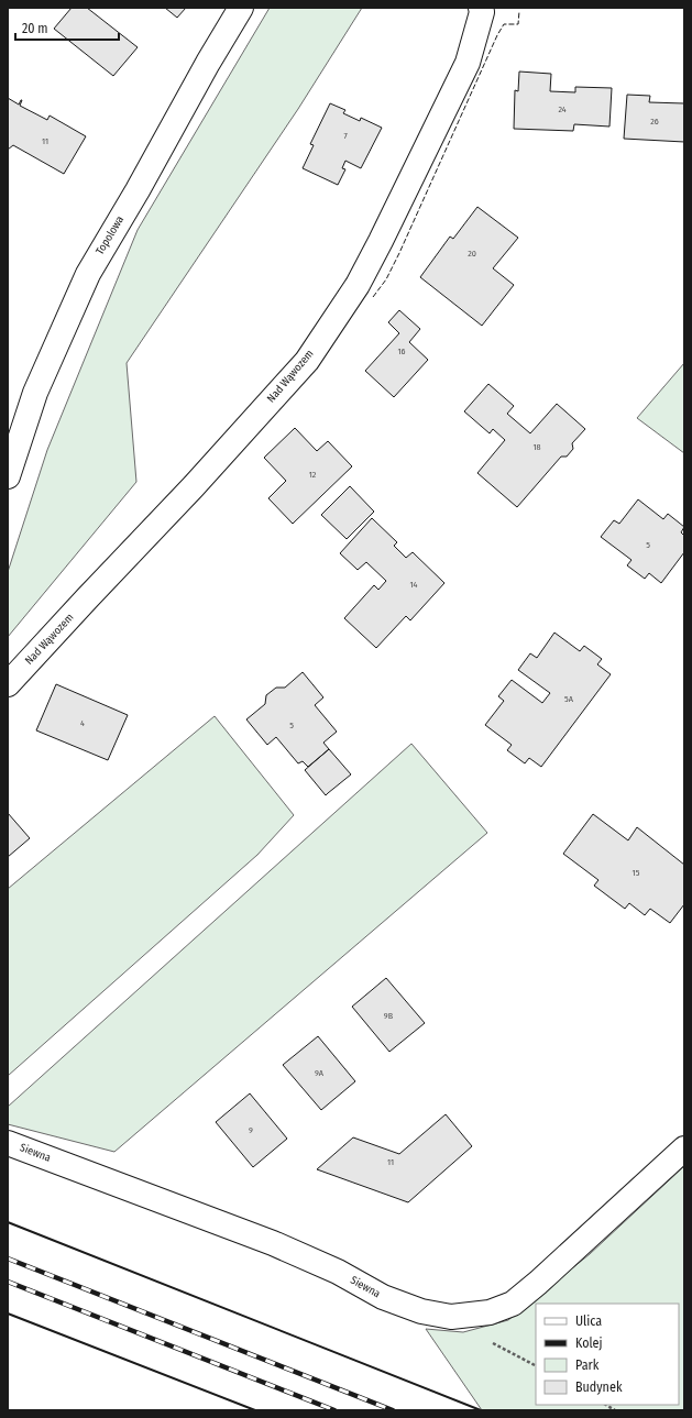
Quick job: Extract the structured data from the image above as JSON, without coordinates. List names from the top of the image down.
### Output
{
  "streets": {
    "street": ["Topolowa", "Nad Wąwozem", "Siewna"]
  },
  "house_numbers": [
    "24",
    "26",
    "7",
    "11",
    "20",
    "16",
    "18",
    "12",
    "5",
    "14",
    "5A",
    "4",
    "5",
    "15",
    "9B",
    "9A",
    "9",
    "11"
  ],
  "legend": [
    "Ulica",
    "Kolej",
    "Park",
    "Budynek"
  ],
  "scale_bar": "20 m"
}
